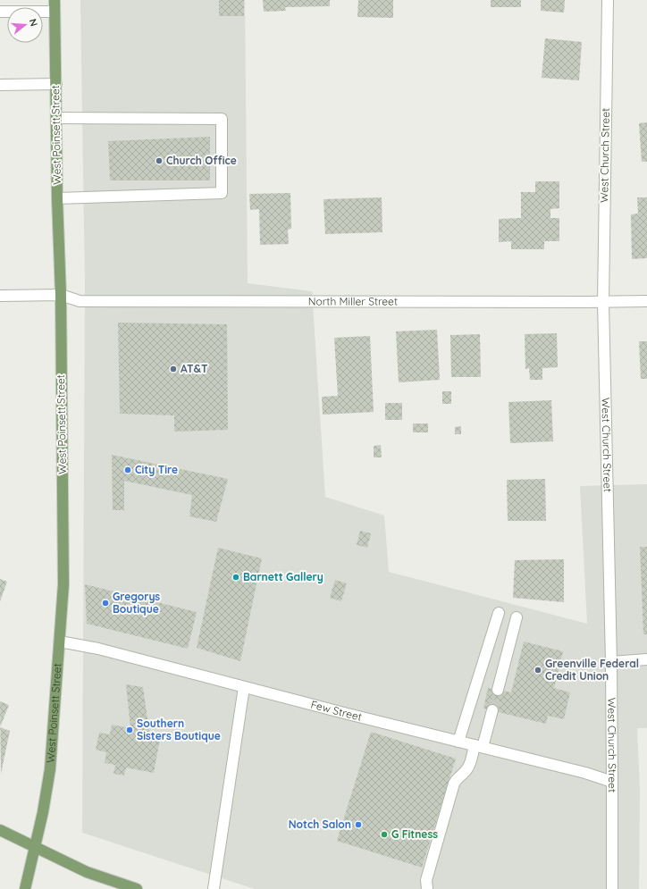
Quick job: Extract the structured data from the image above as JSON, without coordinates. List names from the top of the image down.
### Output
{
  "streets": {
    "main road": ["West Poinsett Street"],
    "street": ["West Church Street", "North Miller Street", "Few Street"]
  },
  "crossings": [
    ["West Poinsett Street", "North Miller Street"],
    ["West Poinsett Street", "Few Street"],
    ["West Church Street", "North Miller Street"],
    ["West Church Street", "Few Street"]
  ],
  "places": [
    "Church Office",
    "AT&T",
    "City Tire",
    "Barnett Gallery",
    "Gregorys Boutique",
    "Greenville Federal Credit Union",
    "Southern Sisters Boutique",
    "Notch Salon",
    "G Fitness"
  ],
  "north": "right"
}
